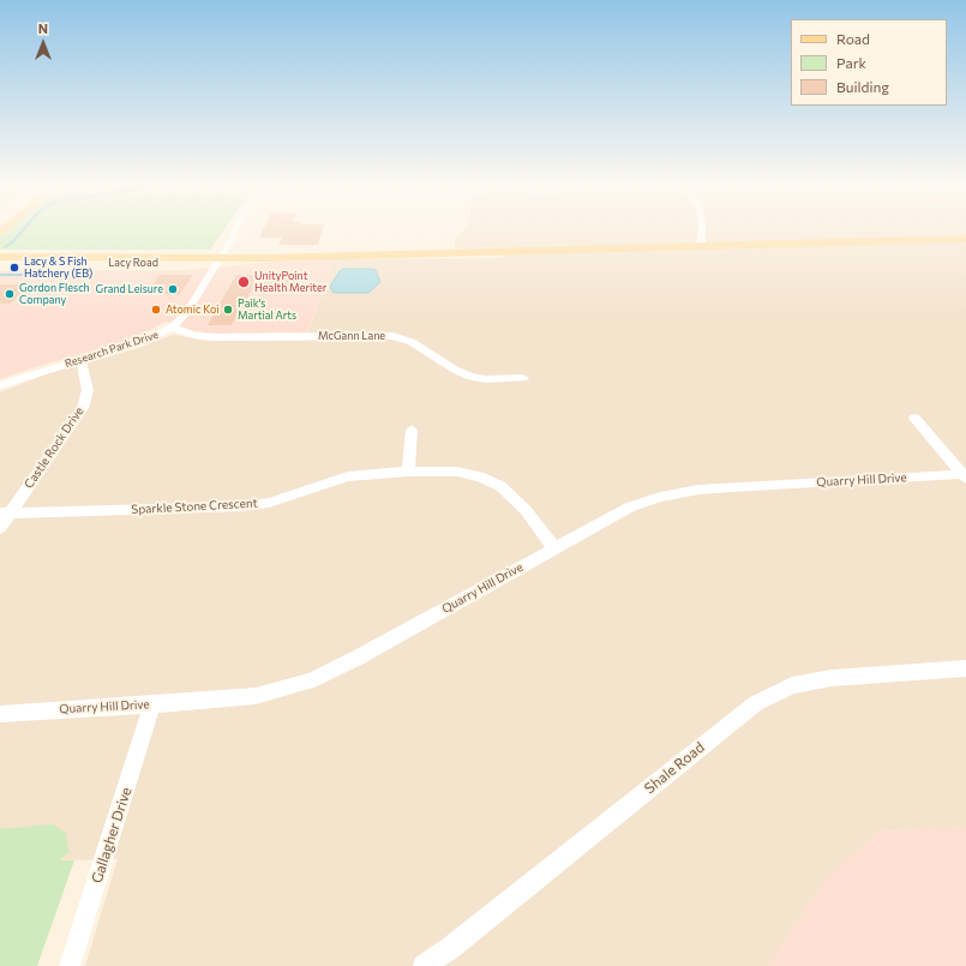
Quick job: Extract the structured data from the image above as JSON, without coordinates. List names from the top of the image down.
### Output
{
  "streets": {
    "main road": ["Lacy Road"],
    "street": [
      "McGann Lane",
      "Research Park Drive",
      "Castle Rock Drive",
      "Quarry Hill Drive",
      "Sparkle Stone Crescent",
      "Shale Road",
      "Gallagher Drive"
    ]
  },
  "crossings": [
    ["Lacy Road", "Research Park Drive"],
    ["McGann Lane", "Research Park Drive"],
    ["Research Park Drive", "Castle Rock Drive"],
    ["Castle Rock Drive", "Sparkle Stone Crescent"],
    ["Quarry Hill Drive", "Sparkle Stone Crescent"],
    ["Quarry Hill Drive", "Gallagher Drive"]
  ],
  "places": [
    "Lacy & S Fish Hatchery (EB)",
    "UnityPoint Health Meriter",
    "Grand Leisure",
    "Gordon Flesch Company",
    "Atomic Koi",
    "Paik's Martial Arts"
  ],
  "legend": ["Road", "Park", "Building"],
  "north": "top"
}
